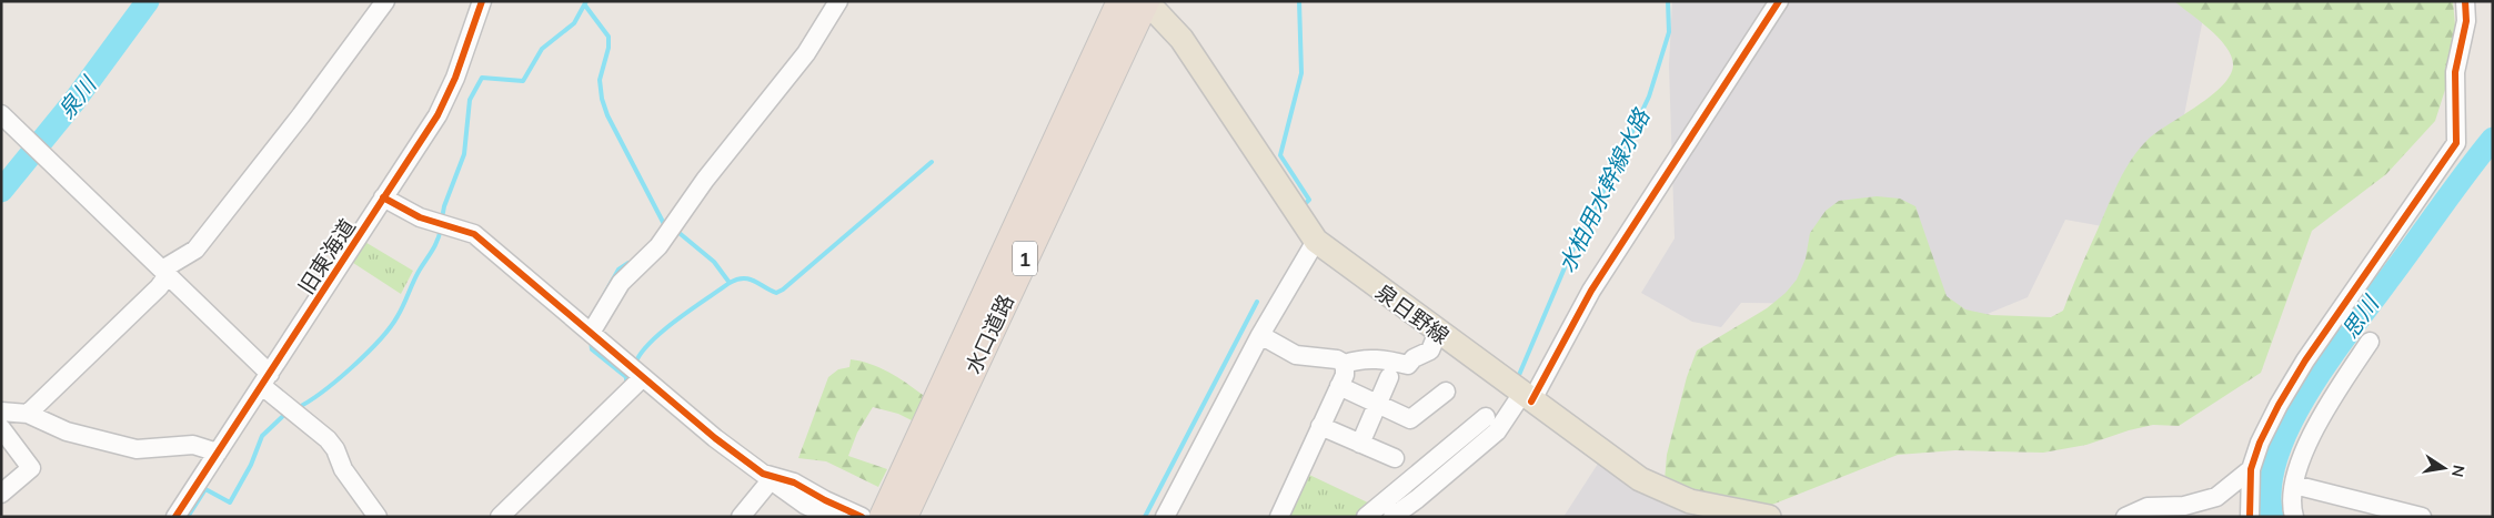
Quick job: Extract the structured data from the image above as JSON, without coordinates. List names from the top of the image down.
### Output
{
  "streets": {
    "highway": ["1", "水口道路"],
    "main road": ["泉日野線"],
    "street": ["旧東海道"]
  },
  "crossings": [
    ["泉日野線", "水口道路"]
  ],
  "water": ["泉川", "水柏用水幹線水路", "思川"],
  "north": "right"
}
